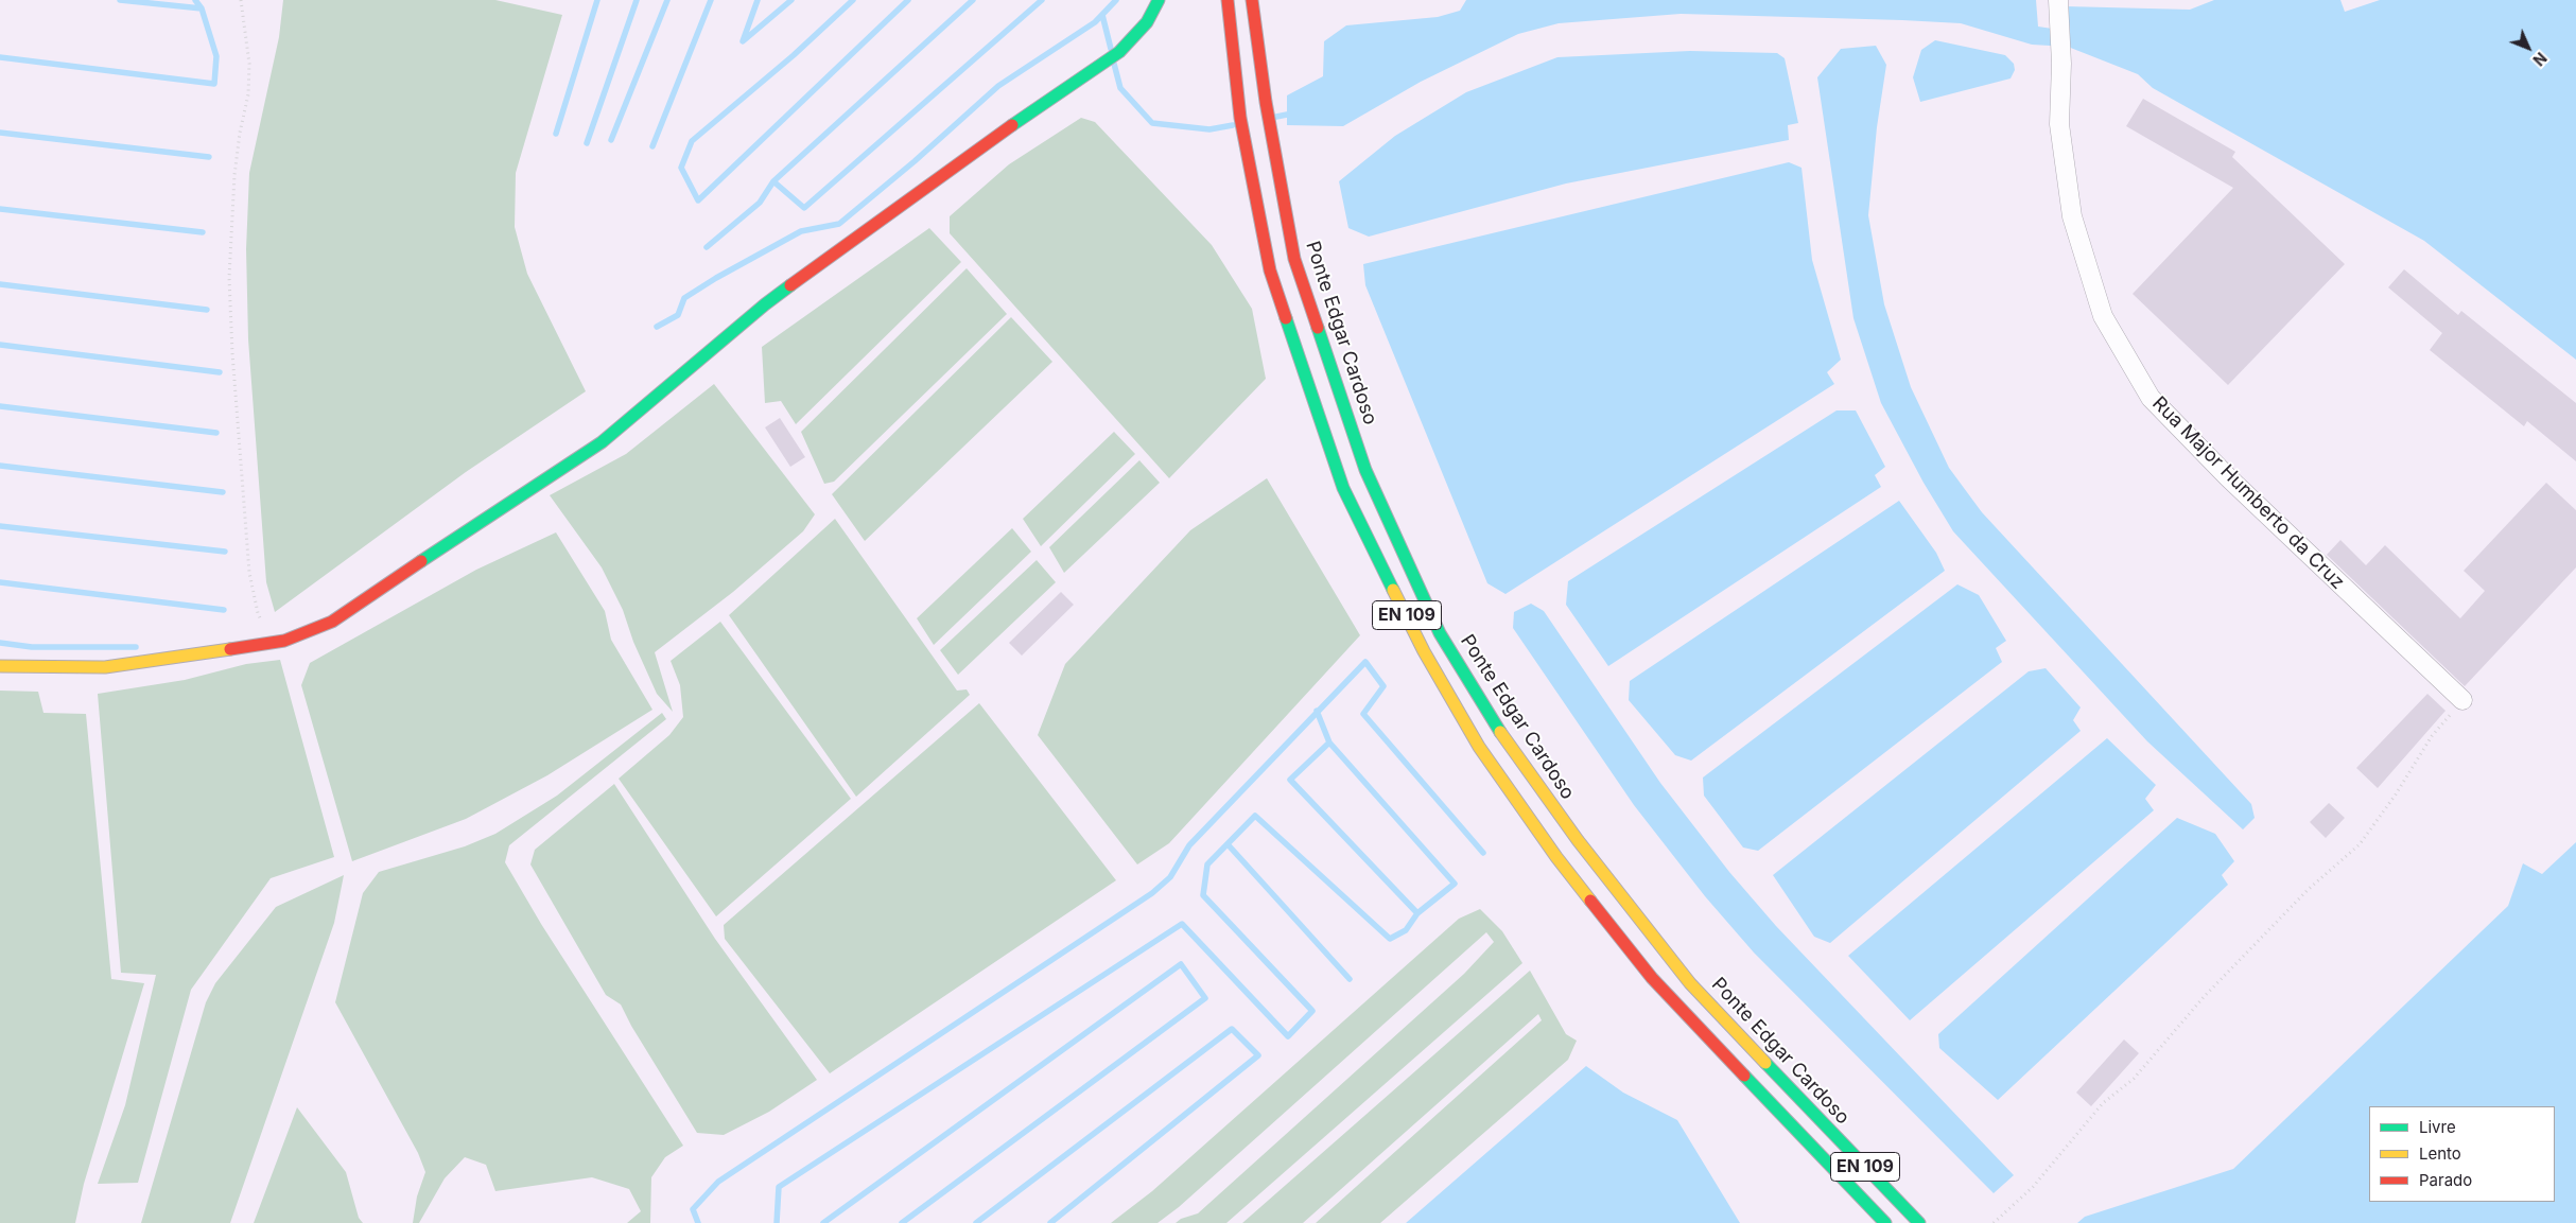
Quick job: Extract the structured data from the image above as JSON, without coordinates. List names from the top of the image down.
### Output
{
  "streets": {
    "main road": ["Ponte Edgar Cardoso", "EN 109"],
    "street": ["Rua Major Humberto da Cruz"]
  },
  "legend": ["Livre", "Lento", "Parado"],
  "north": "bottom right"
}
